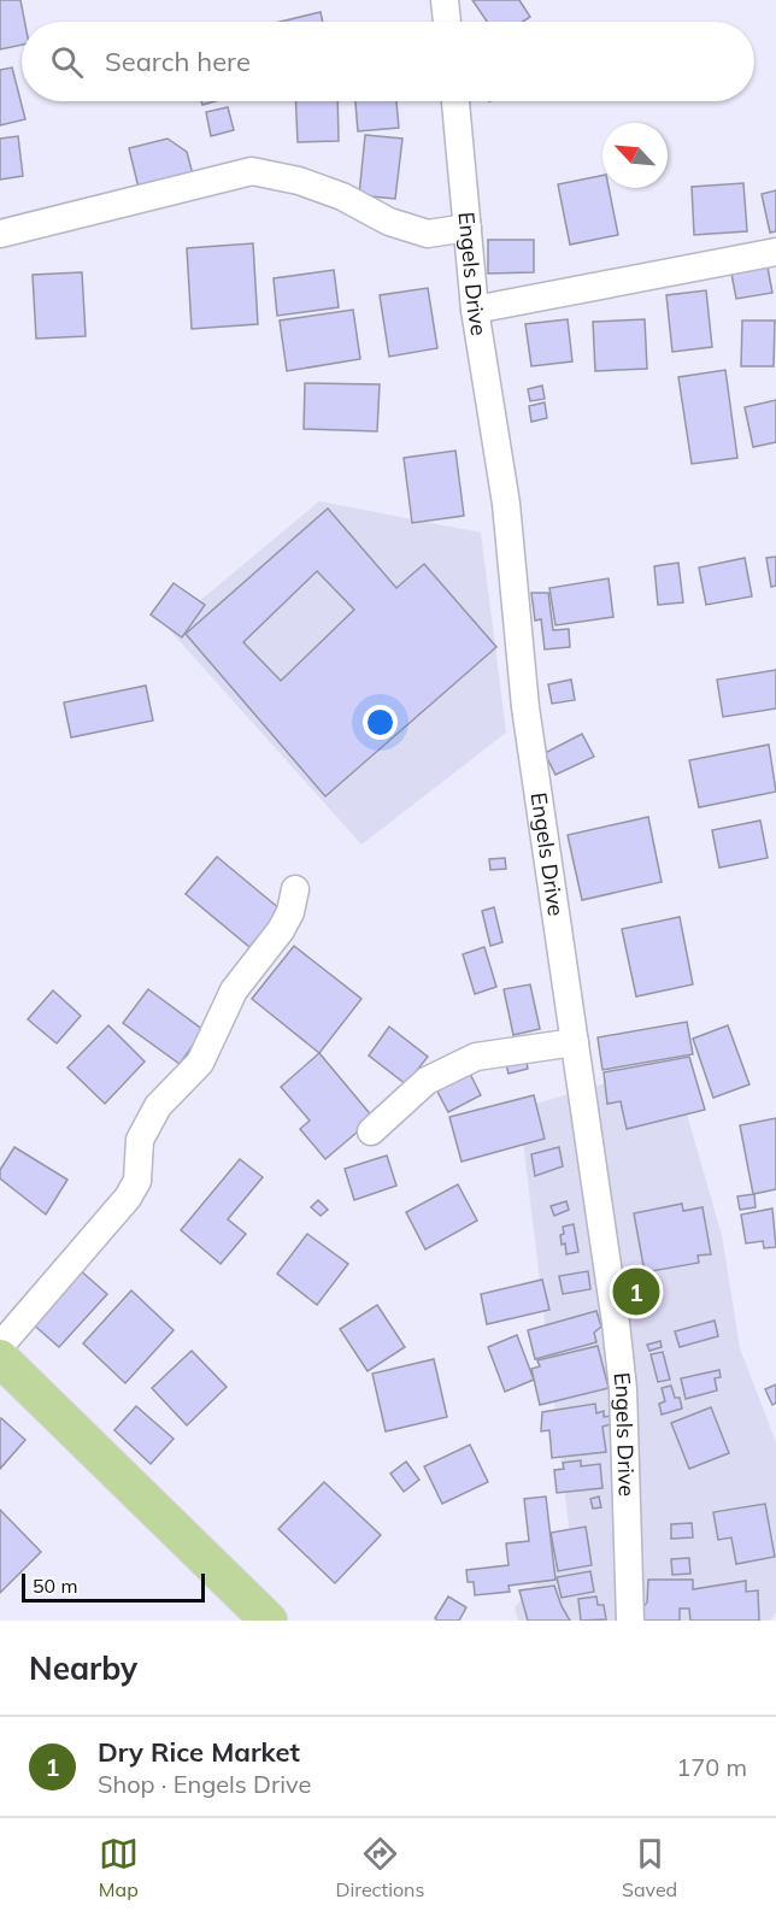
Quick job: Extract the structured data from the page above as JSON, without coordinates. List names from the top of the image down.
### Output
{
  "streets": {
    "street": ["Engels Drive"]
  },
  "scale_bar": "50 m",
  "north": "top left",
  "page": {
    "search": "Search here",
    "pins": "1",
    "scale": "50 m",
    "heading": "Nearby",
    "list": [
      {
        "mark": "1",
        "name": "Dry Rice Market",
        "note": "Shop · Engels Drive",
        "value": "170 m"
      }
    ],
    "nav": ["Map", "Directions", "Saved"]
  }
}
